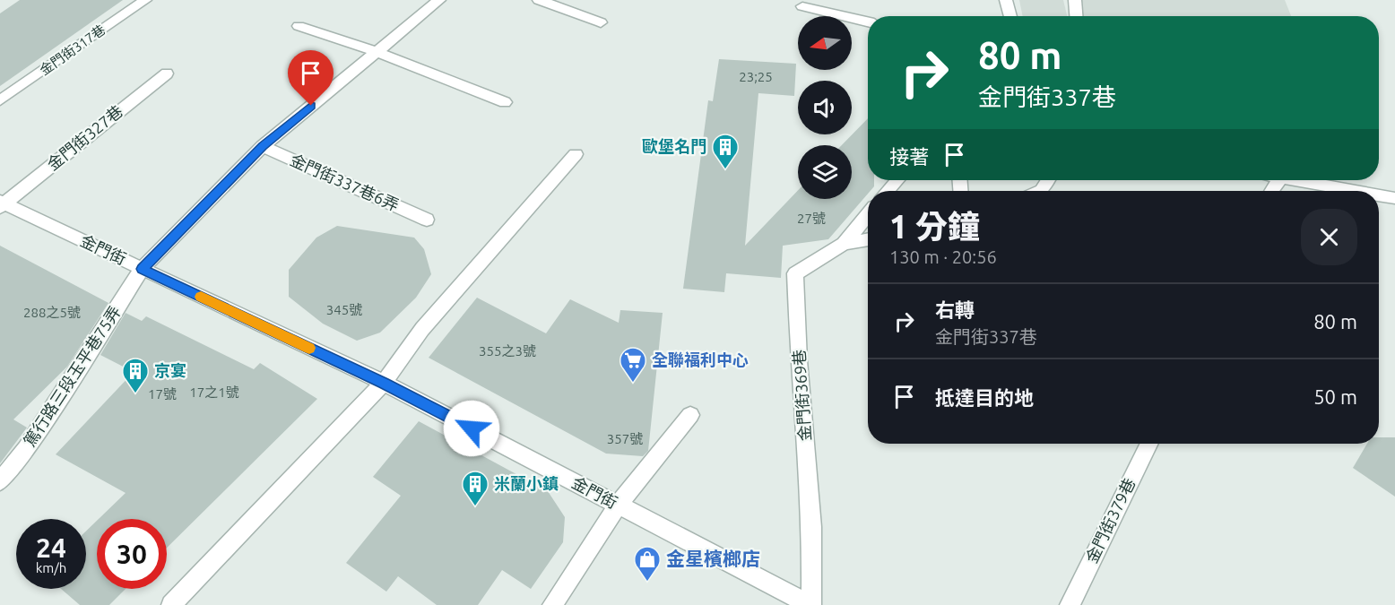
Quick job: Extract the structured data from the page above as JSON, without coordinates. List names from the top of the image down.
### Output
{
  "streets": {
    "street": [
      "金門街317巷",
      "金門街327巷",
      "金門街337巷6弄",
      "金門街",
      "篤行路三段玉平巷75弄",
      "金門街369巷",
      "金門街379巷"
    ]
  },
  "crossings": [
    ["金門街327巷", "金門街"],
    ["金門街337巷6弄", "篤行路三段玉平巷75弄"],
    ["金門街", "篤行路三段玉平巷75弄"],
    ["金門街", "金門街369巷"]
  ],
  "places": {
    "building": ["歐堡名門", "京宴", "米蘭小鎮"],
    "supermarket": ["全聯福利中心"],
    "shop": ["金星檳榔店"]
  },
  "house_numbers": [
    "23;25",
    "27號",
    "345號",
    "288之5號",
    "355之3號",
    "17之1號",
    "17號",
    "357號"
  ],
  "north": "left",
  "page": {
    "turn": ["80 m", "金門街337巷"],
    "then": "接著",
    "heading": ["1 分鐘", "130 m · 20:56"],
    "list": [
      {
        "name": "右轉",
        "note": "金門街337巷",
        "value": "80 m"
      },
      {
        "name": "抵達目的地",
        "value": "50 m"
      }
    ],
    "speed": "24 km/h",
    "limit": "30"
  }
}
